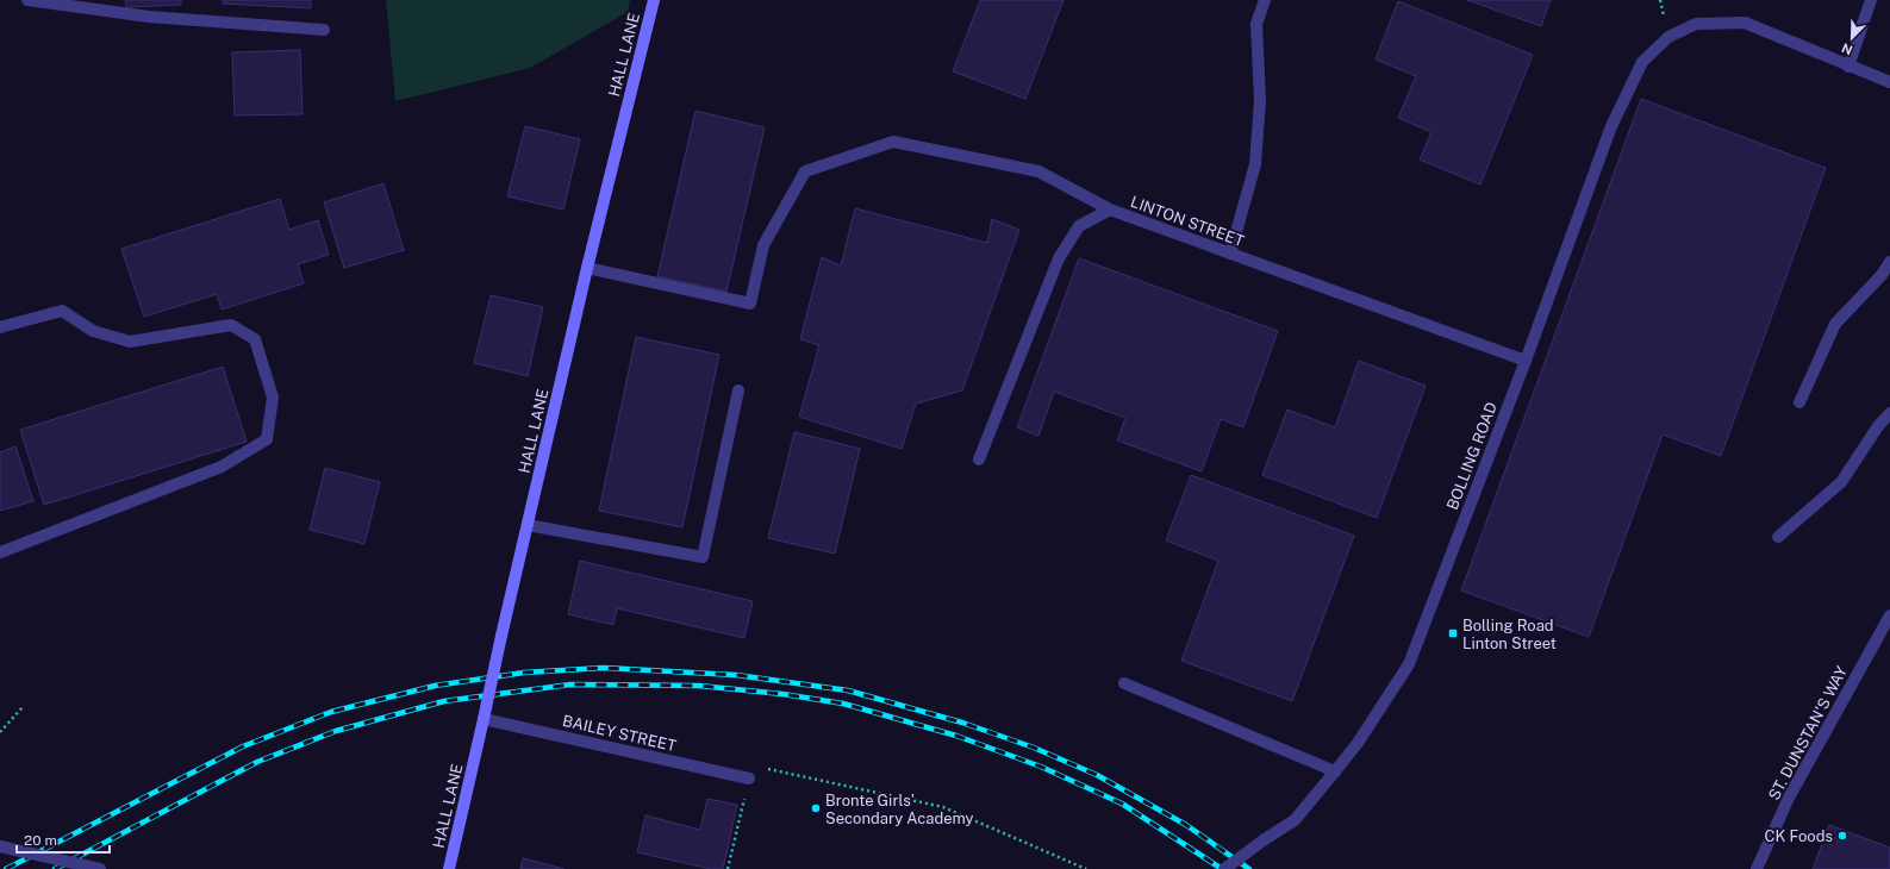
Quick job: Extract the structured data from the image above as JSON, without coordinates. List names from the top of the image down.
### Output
{
  "streets": {
    "street": [
      "HALL LANE",
      "LINTON STREET",
      "BOLLING ROAD",
      "BAILEY STREET",
      "ST. DUNSTAN'S WAY"
    ]
  },
  "crossings": [
    ["HALL LANE", "BAILEY STREET"],
    ["LINTON STREET", "BOLLING ROAD"]
  ],
  "places": {
    "transit": ["Bolling Road Linton Street"],
    "other": ["Bronte Girls' Secondary Academy", "CK Foods"]
  },
  "scale_bar": "20 m",
  "north": "bottom left"
}
